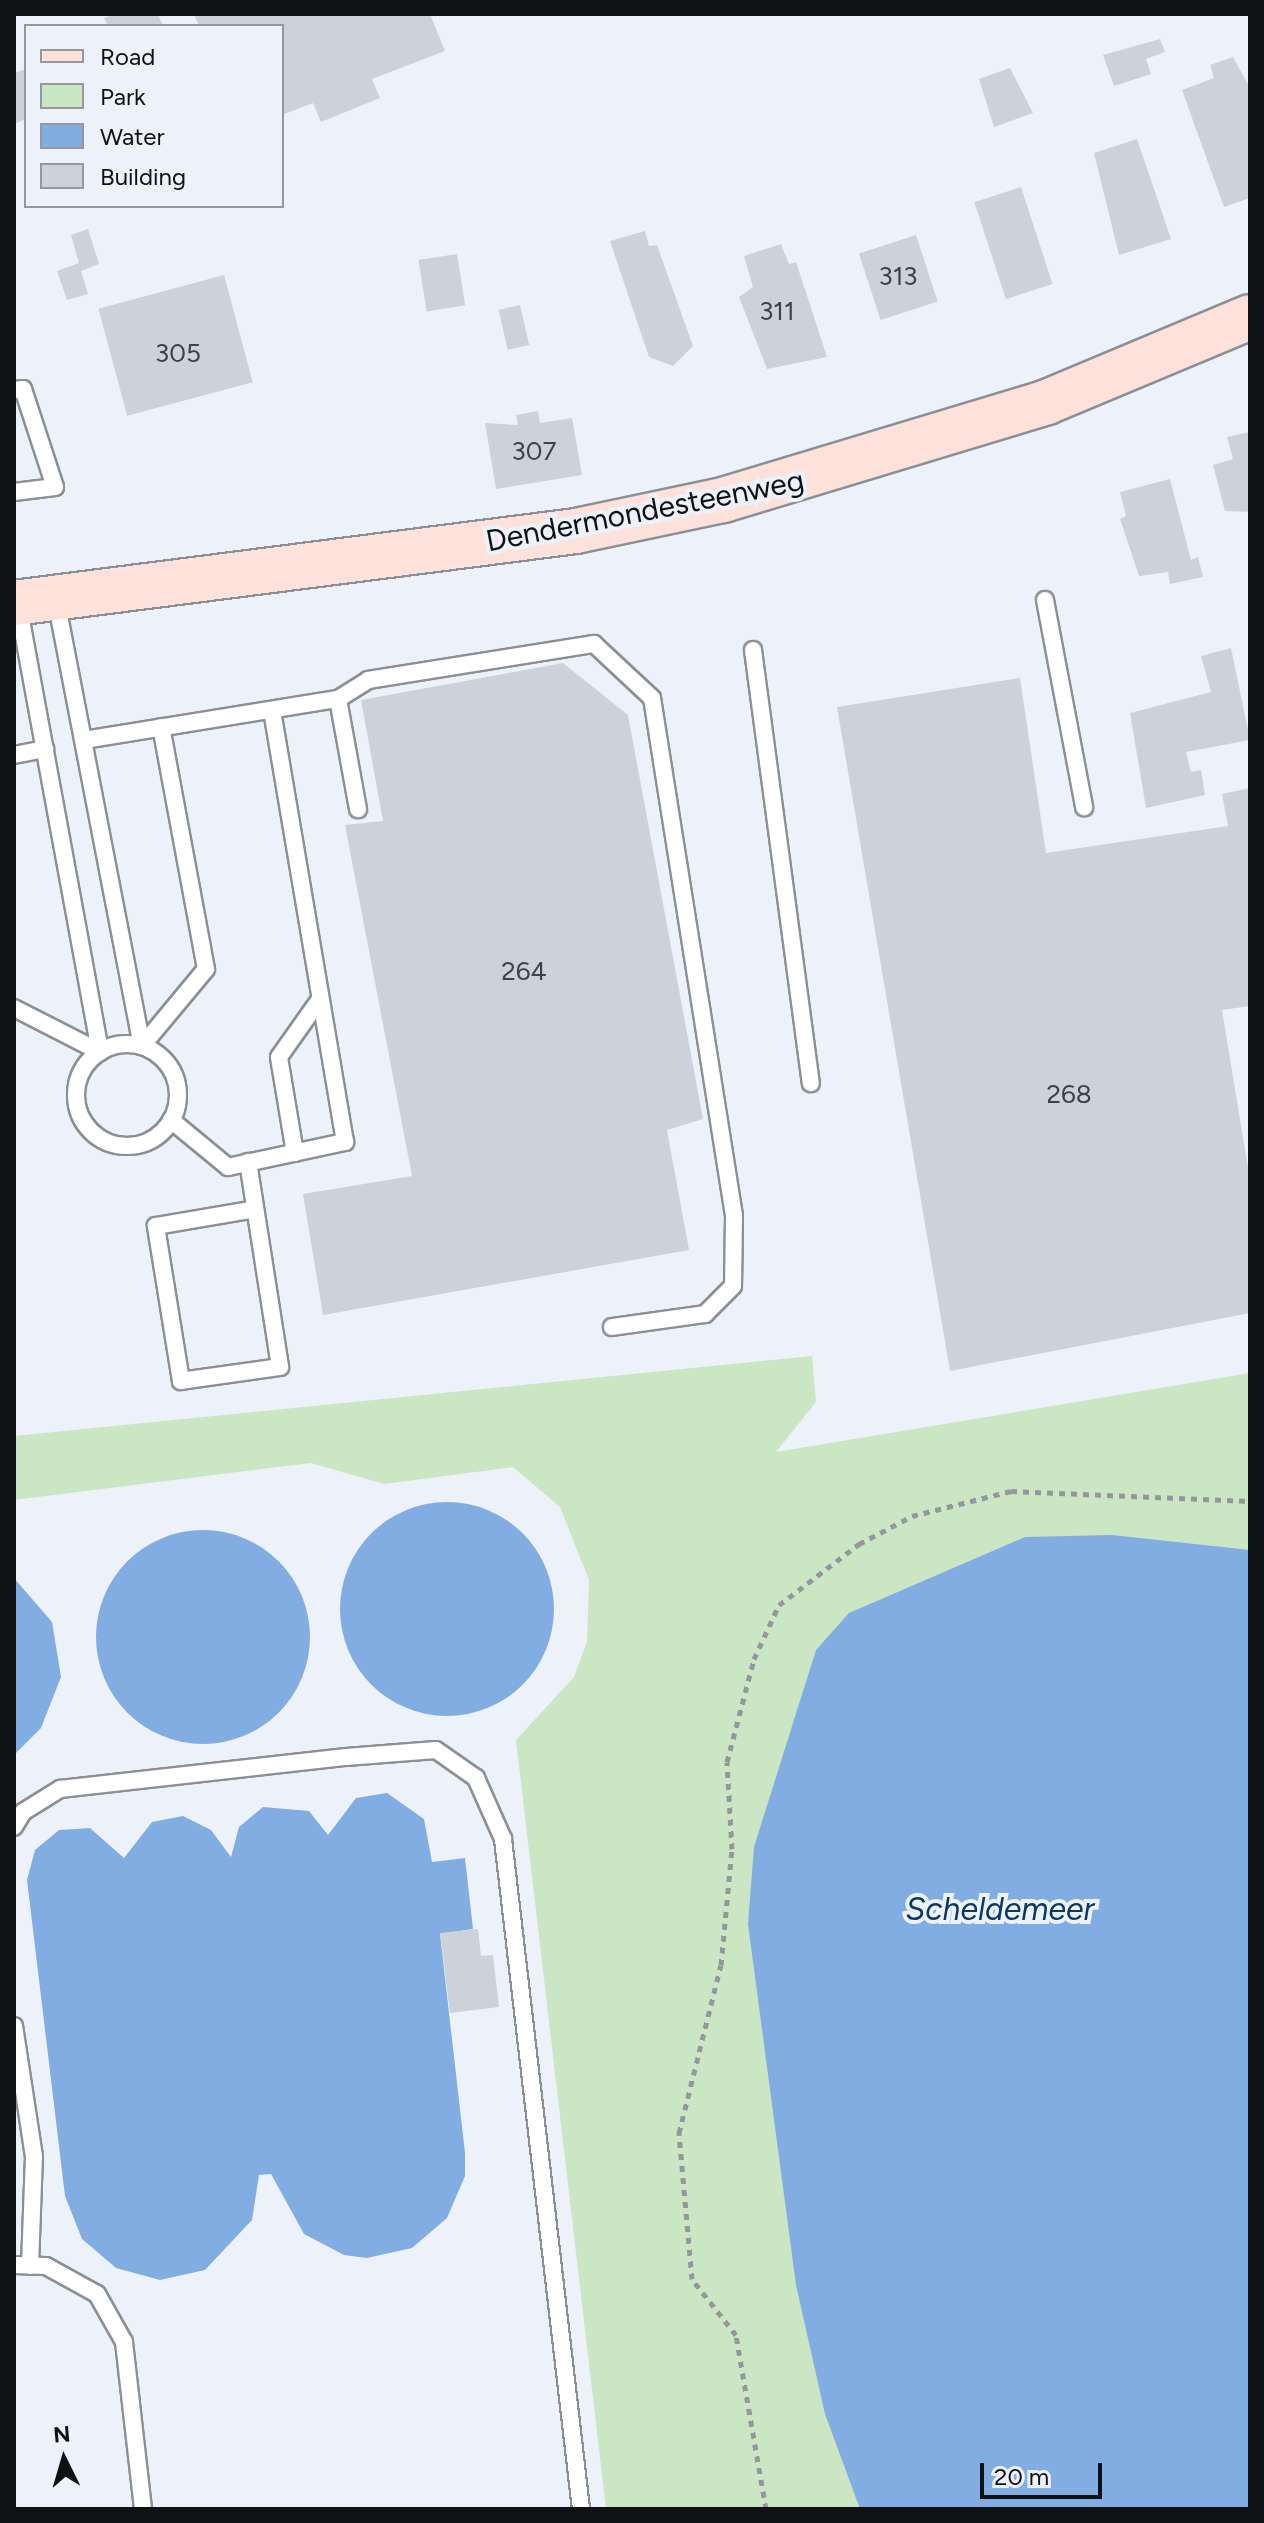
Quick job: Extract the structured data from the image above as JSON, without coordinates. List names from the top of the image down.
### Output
{
  "streets": {
    "main road": ["Dendermondesteenweg"]
  },
  "water": ["Scheldemeer"],
  "house_numbers": [
    "313",
    "311",
    "305",
    "307",
    "264",
    "268"
  ],
  "legend": [
    "Road",
    "Park",
    "Water",
    "Building"
  ],
  "scale_bar": "20 m",
  "north": "top"
}
